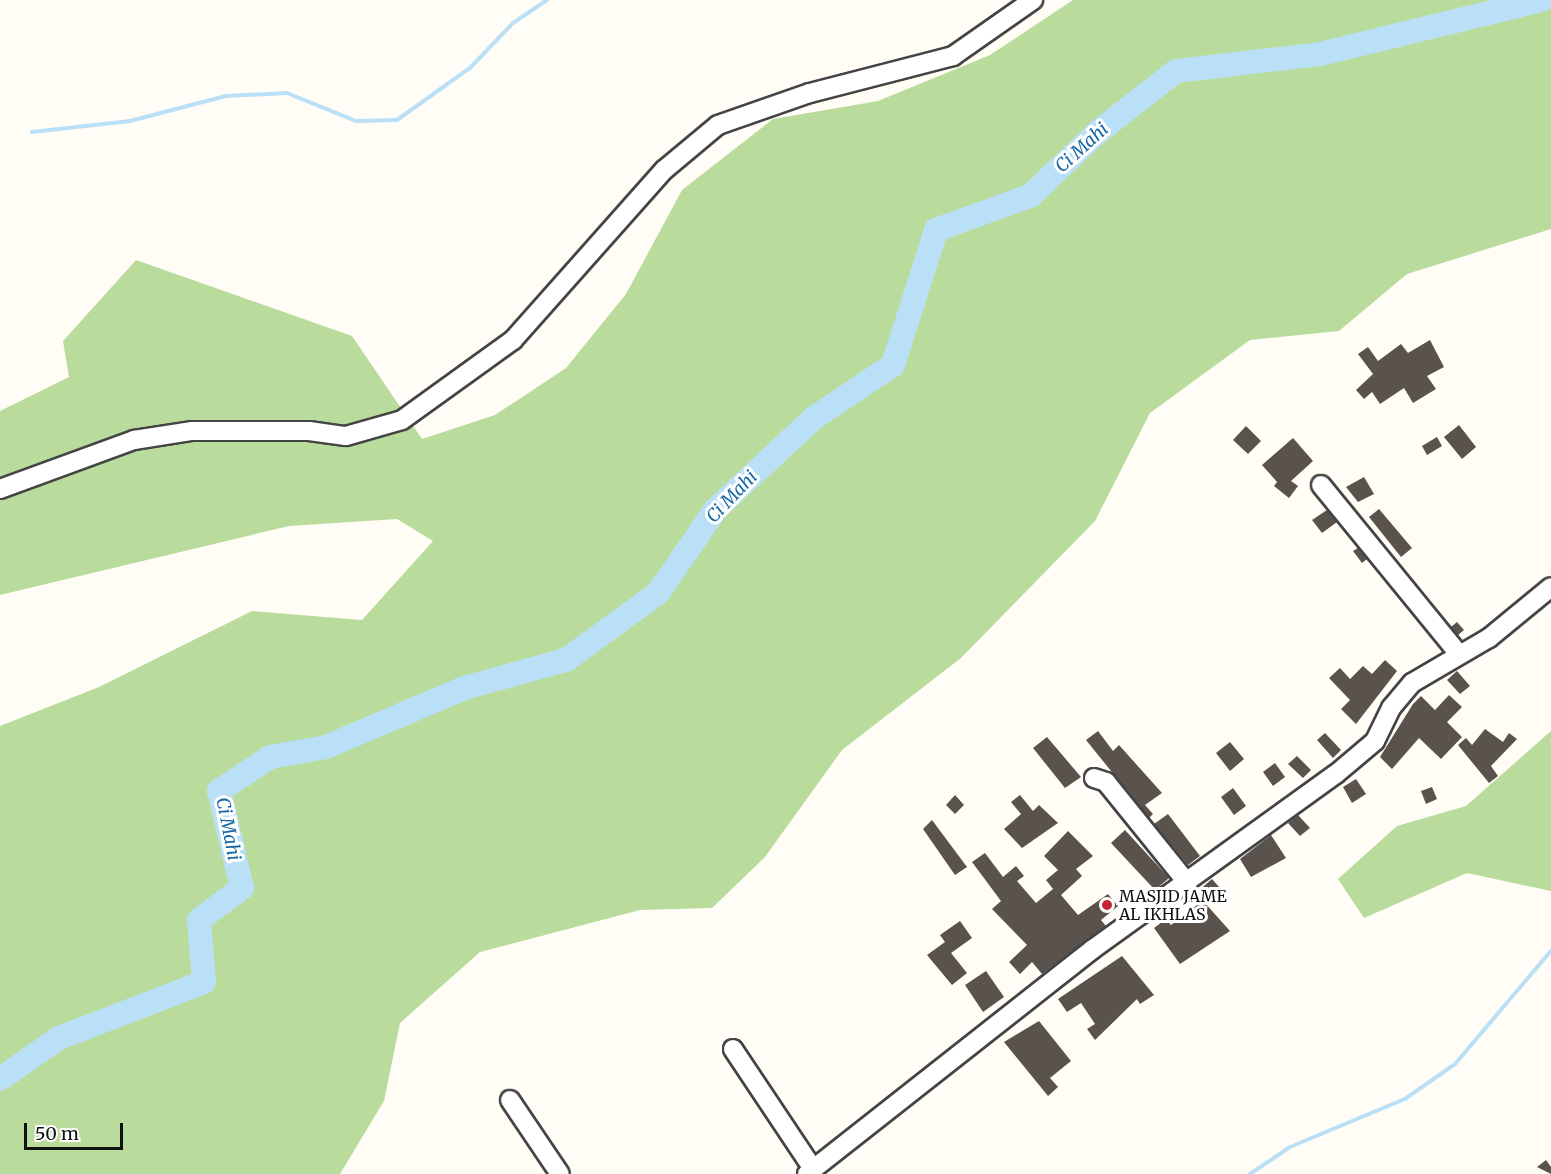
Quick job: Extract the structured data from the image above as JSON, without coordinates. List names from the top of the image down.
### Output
{
  "water": ["Ci Mahi"],
  "places": ["MASJID JAME AL IKHLAS"],
  "scale_bar": "50 m"
}
